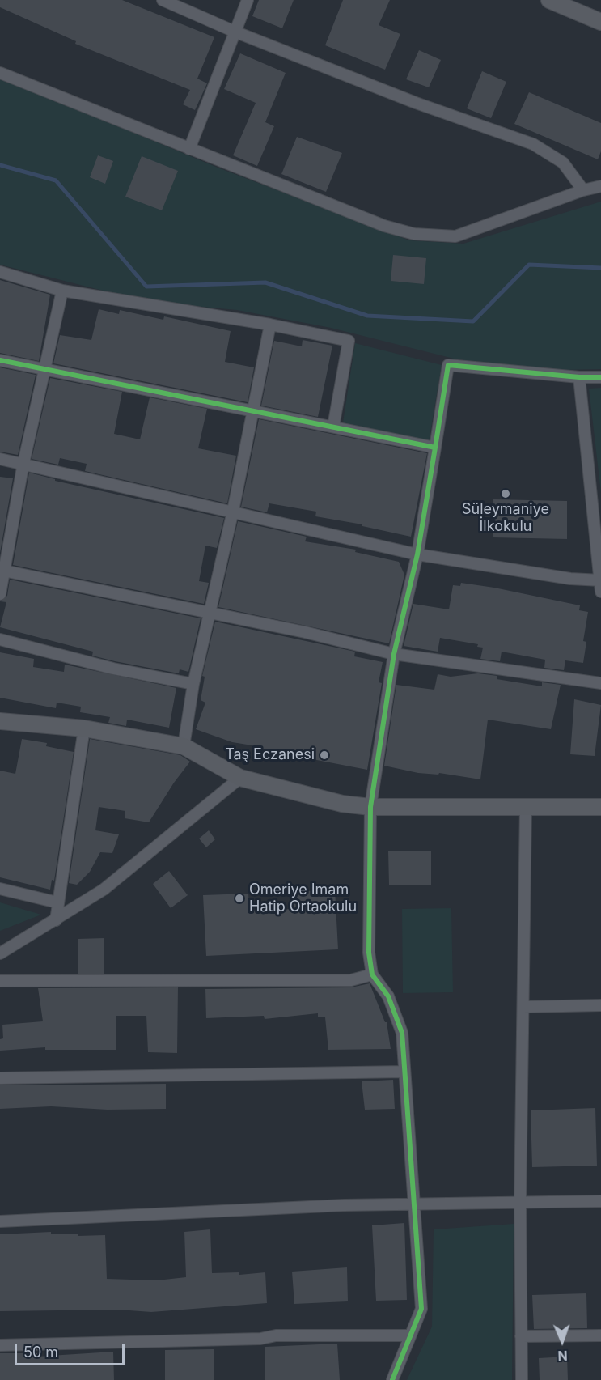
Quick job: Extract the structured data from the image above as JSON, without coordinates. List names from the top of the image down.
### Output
{
  "places": ["Süleymaniye İlkokulu", "Taş Eczanesi", "Omeriye Imam Hatip Ortaokulu"],
  "scale_bar": "50 m",
  "north": "bottom"
}
